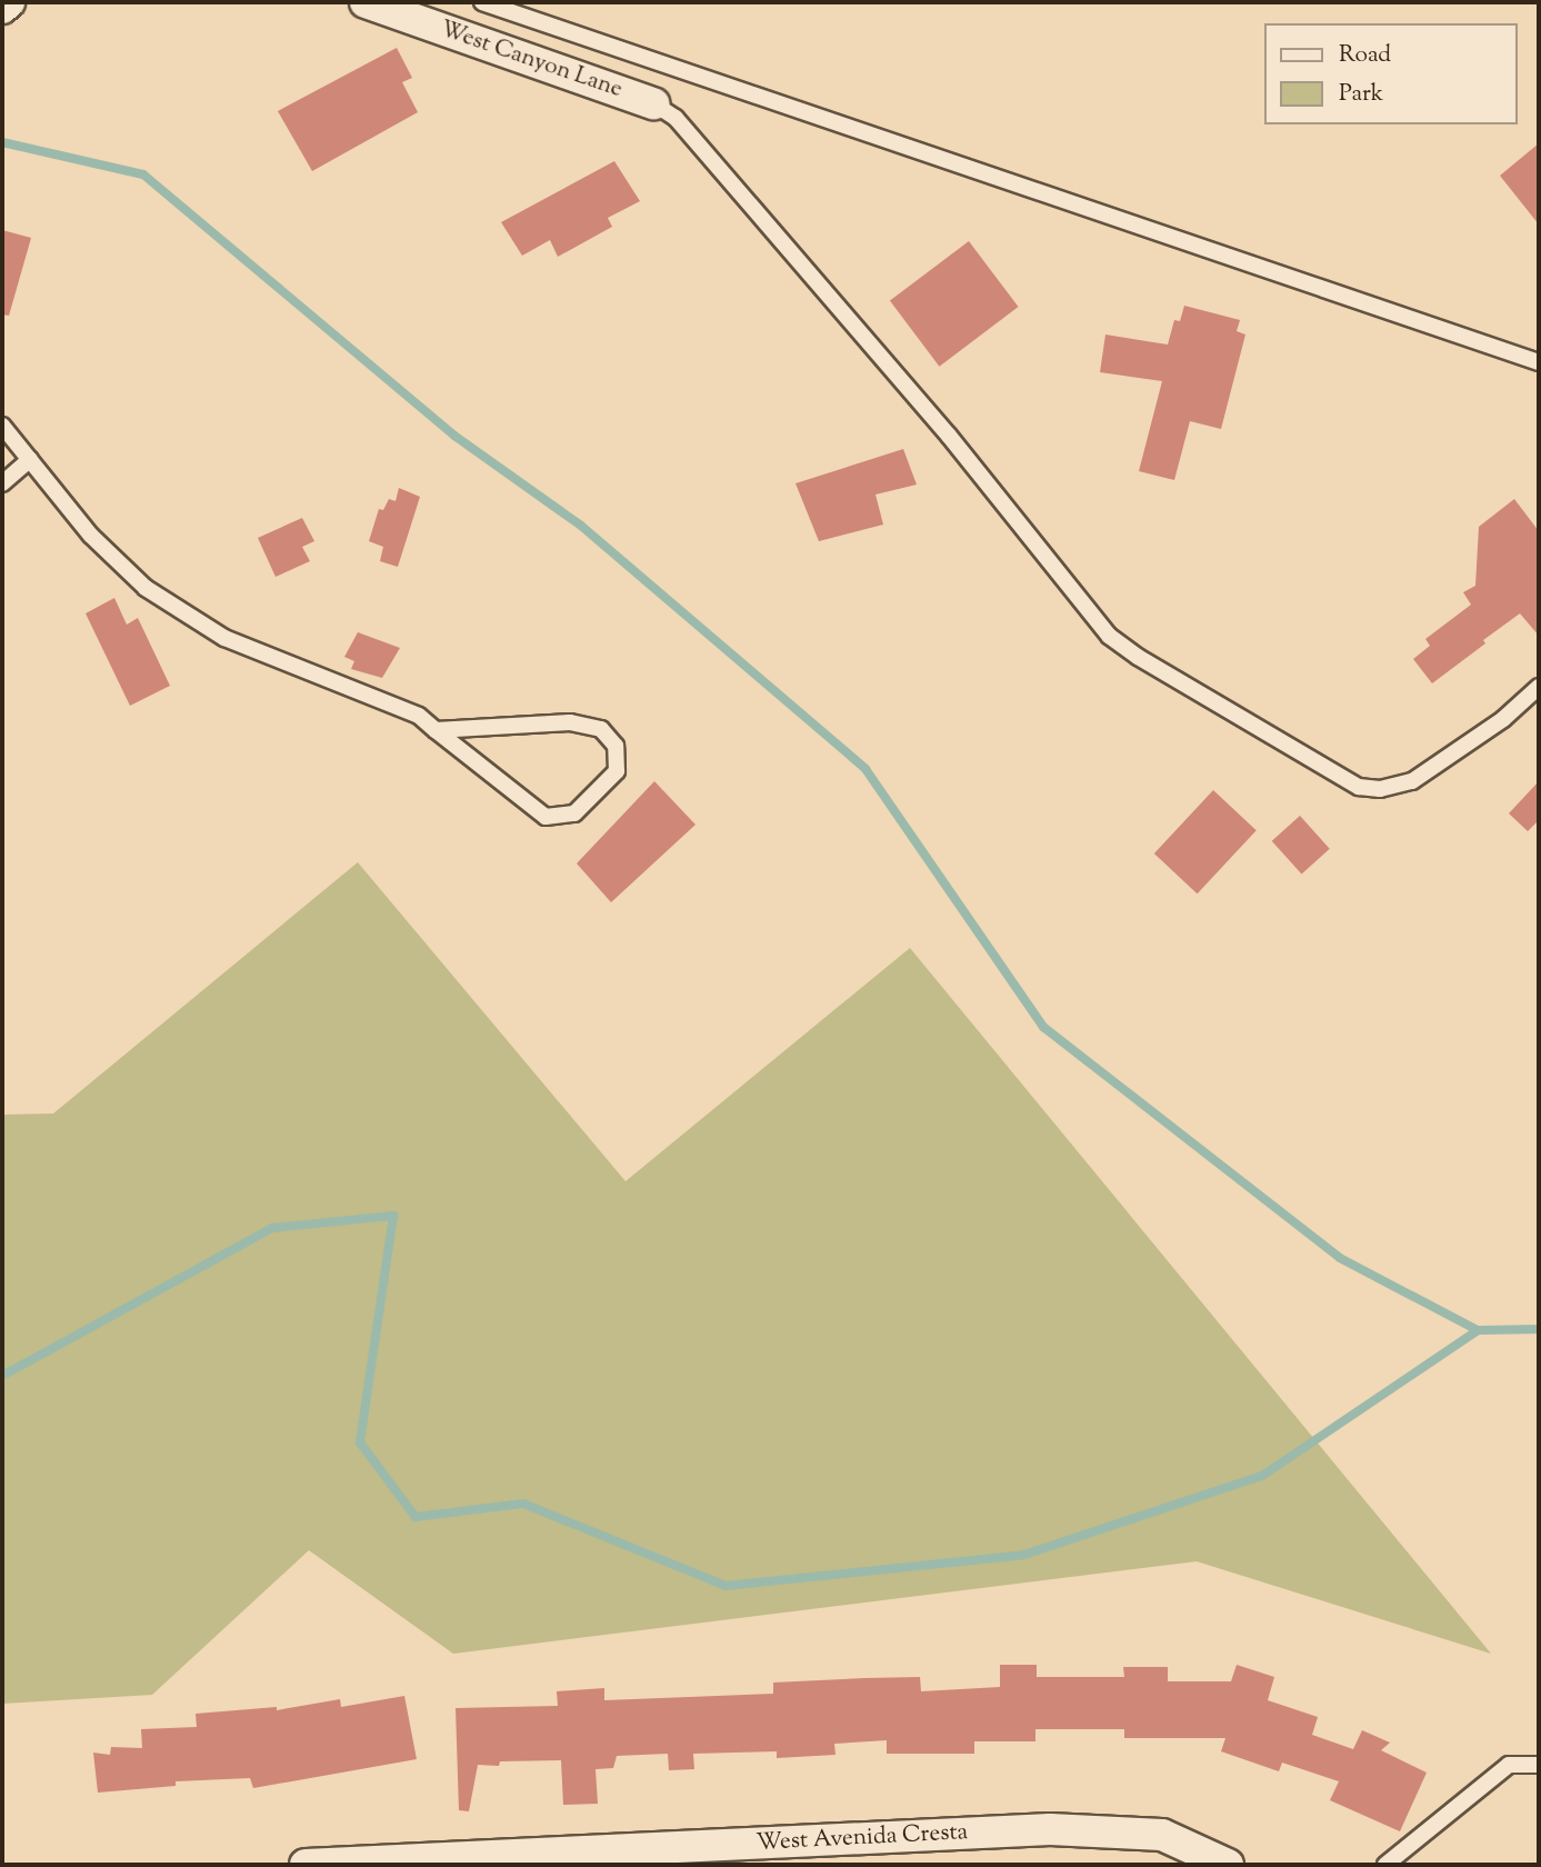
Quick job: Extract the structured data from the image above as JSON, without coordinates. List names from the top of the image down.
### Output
{
  "streets": {
    "street": ["West Canyon Lane", "West Avenida Cresta"]
  },
  "legend": ["Road", "Park"]
}
